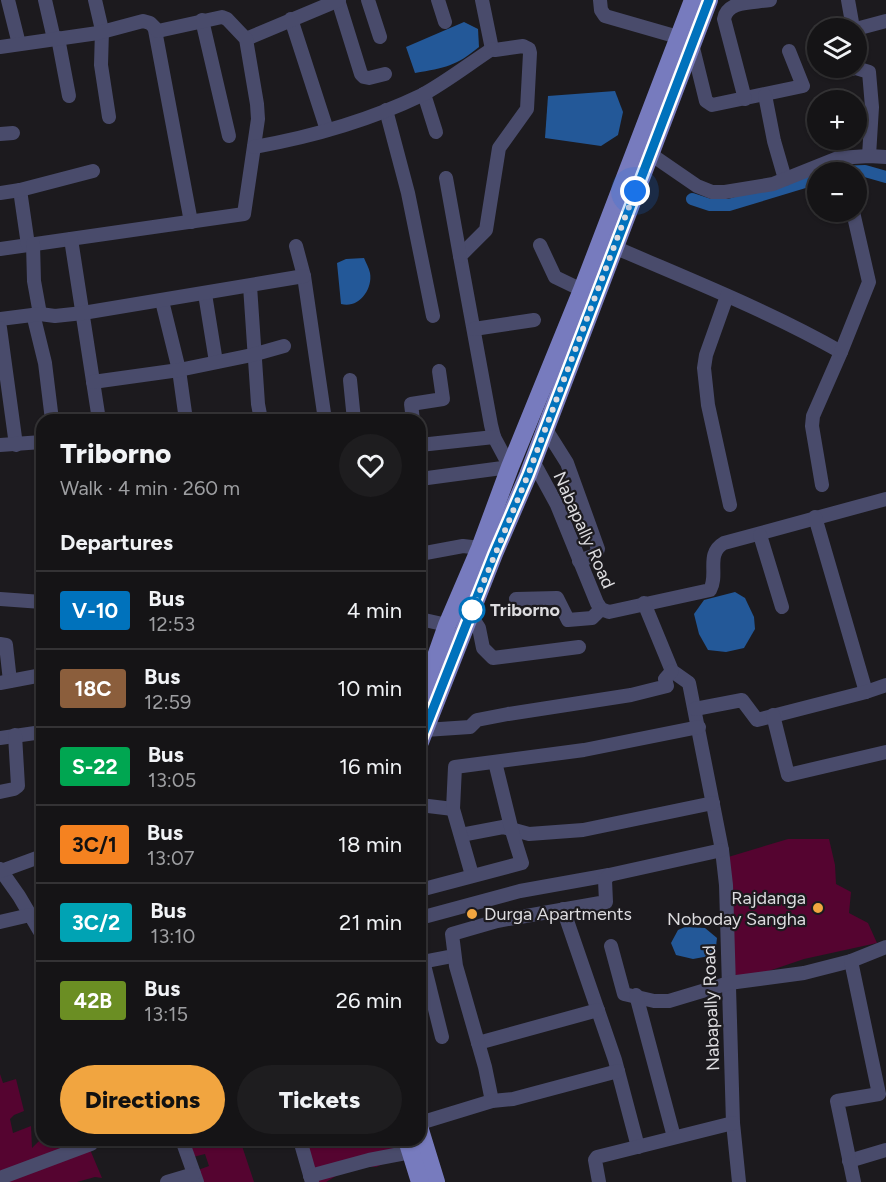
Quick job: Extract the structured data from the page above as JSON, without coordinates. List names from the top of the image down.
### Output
{
  "streets": {
    "street": ["Nabapally Road"]
  },
  "places": ["Triborno", "Rajdanga Noboday Sangha", "Durga Apartments"],
  "lines": ["bus line V-10"],
  "page": {
    "map_buttons": ["+", "−"],
    "heading": [
      ["Triborno", "Walk · 4 min · 260 m"],
      "Departures"
    ],
    "list": [
      {
        "mark": "V-10",
        "name": "Bus",
        "note": "12:53",
        "value": "4 min"
      },
      {
        "mark": "18C",
        "name": "Bus",
        "note": "12:59",
        "value": "10 min"
      },
      {
        "mark": "S-22",
        "name": "Bus",
        "note": "13:05",
        "value": "16 min"
      },
      {
        "mark": "3C/1",
        "name": "Bus",
        "note": "13:07",
        "value": "18 min"
      },
      {
        "mark": "3C/2",
        "name": "Bus",
        "note": "13:10",
        "value": "21 min"
      },
      {
        "mark": "42B",
        "name": "Bus",
        "note": "13:15",
        "value": "26 min"
      }
    ],
    "buttons": ["Directions", "Tickets"]
  }
}
